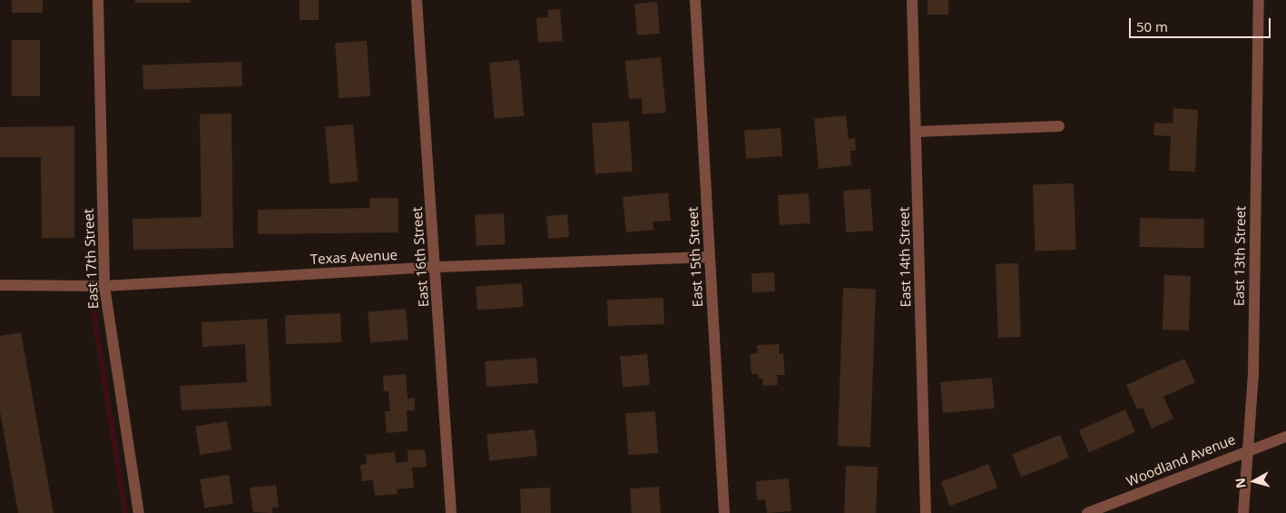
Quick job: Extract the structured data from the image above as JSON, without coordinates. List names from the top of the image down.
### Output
{
  "streets": {
    "street": [
      "East 13th Street",
      "Texas Avenue",
      "East 16th Street",
      "East 15th Street",
      "East 14th Street",
      "East 17th Street",
      "Woodland Avenue"
    ]
  },
  "crossings": [
    ["East 13th Street", "Woodland Avenue"],
    ["Texas Avenue", "East 16th Street"],
    ["Texas Avenue", "East 15th Street"],
    ["Texas Avenue", "East 17th Street"]
  ],
  "scale_bar": "50 m",
  "north": "left"
}
